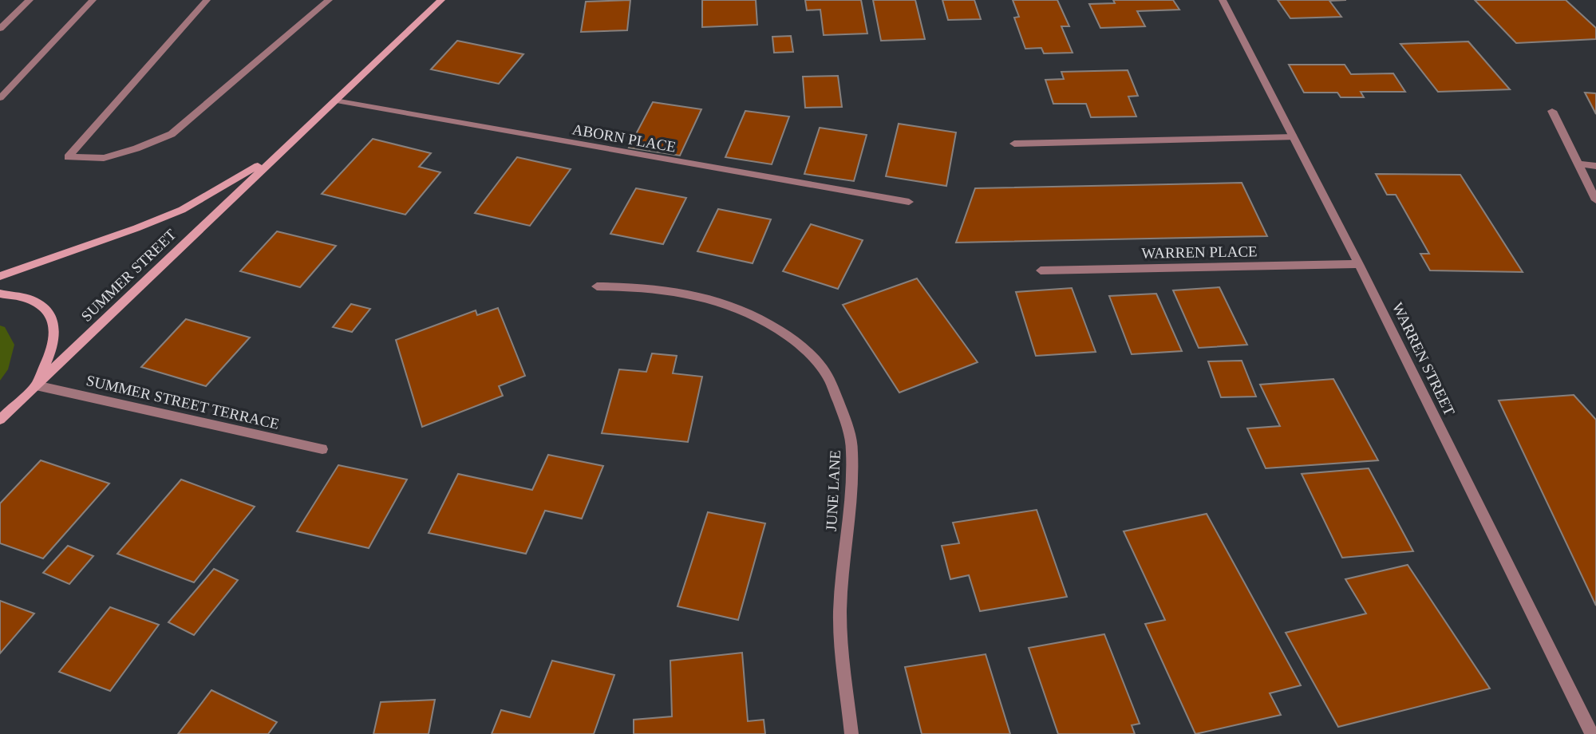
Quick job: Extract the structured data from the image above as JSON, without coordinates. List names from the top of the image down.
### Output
{
  "streets": {
    "main road": ["SUMMER STREET"],
    "street": [
      "ABORN PLACE",
      "WARREN PLACE",
      "WARREN STREET",
      "SUMMER STREET TERRACE",
      "JUNE LANE"
    ]
  },
  "crossings": [
    ["ABORN PLACE", "SUMMER STREET"],
    ["WARREN PLACE", "WARREN STREET"],
    ["SUMMER STREET", "SUMMER STREET TERRACE"]
  ]
}
